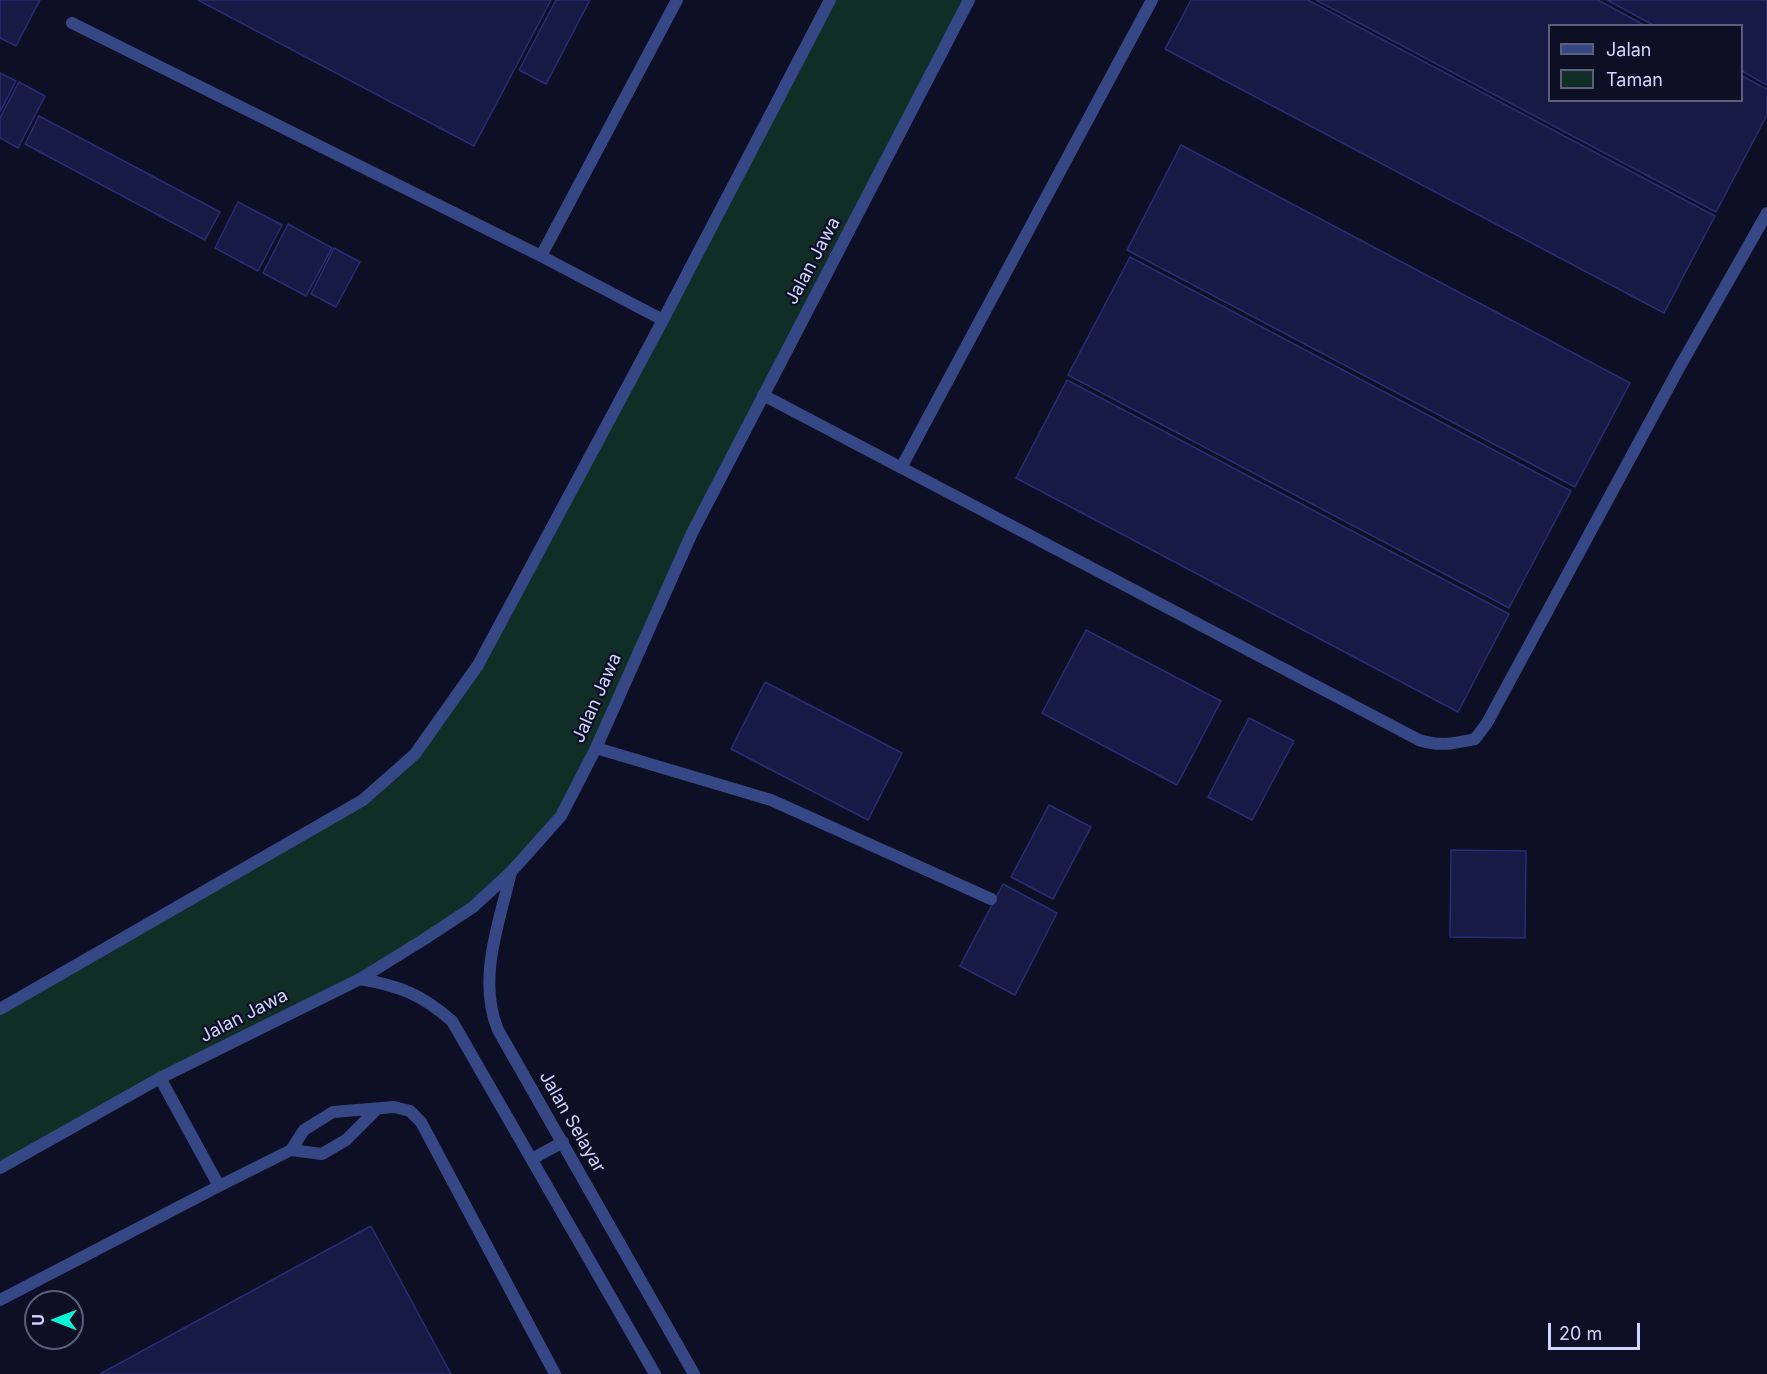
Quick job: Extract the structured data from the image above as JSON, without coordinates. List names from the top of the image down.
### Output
{
  "streets": {
    "street": ["Jalan Jawa", "Jalan Selayar"]
  },
  "crossings": [
    ["Jalan Jawa", "Jalan Selayar"]
  ],
  "legend": ["Jalan", "Taman"],
  "scale_bar": "20 m",
  "north": "left"
}
